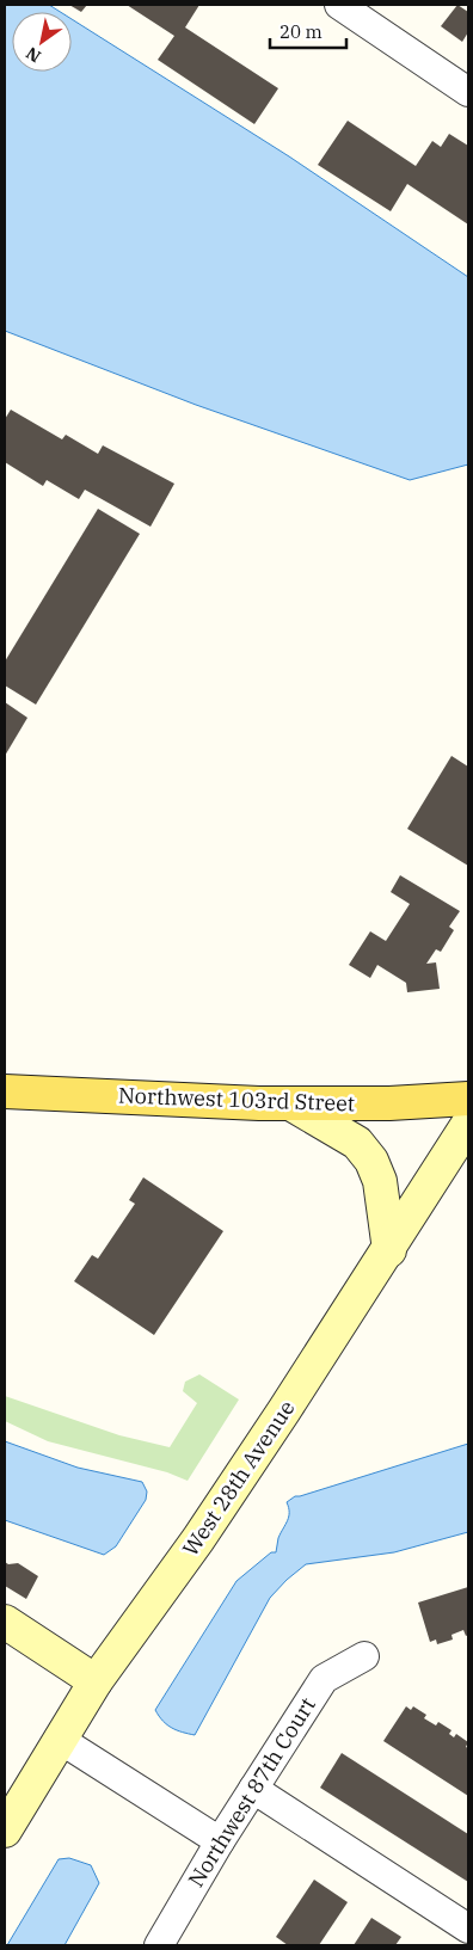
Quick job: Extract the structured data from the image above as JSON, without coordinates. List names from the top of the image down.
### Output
{
  "streets": {
    "main road": ["Northwest 103rd Street", "West 28th Avenue"],
    "street": ["Northwest 87th Court"]
  },
  "scale_bar": "20 m",
  "north": "bottom left"
}
